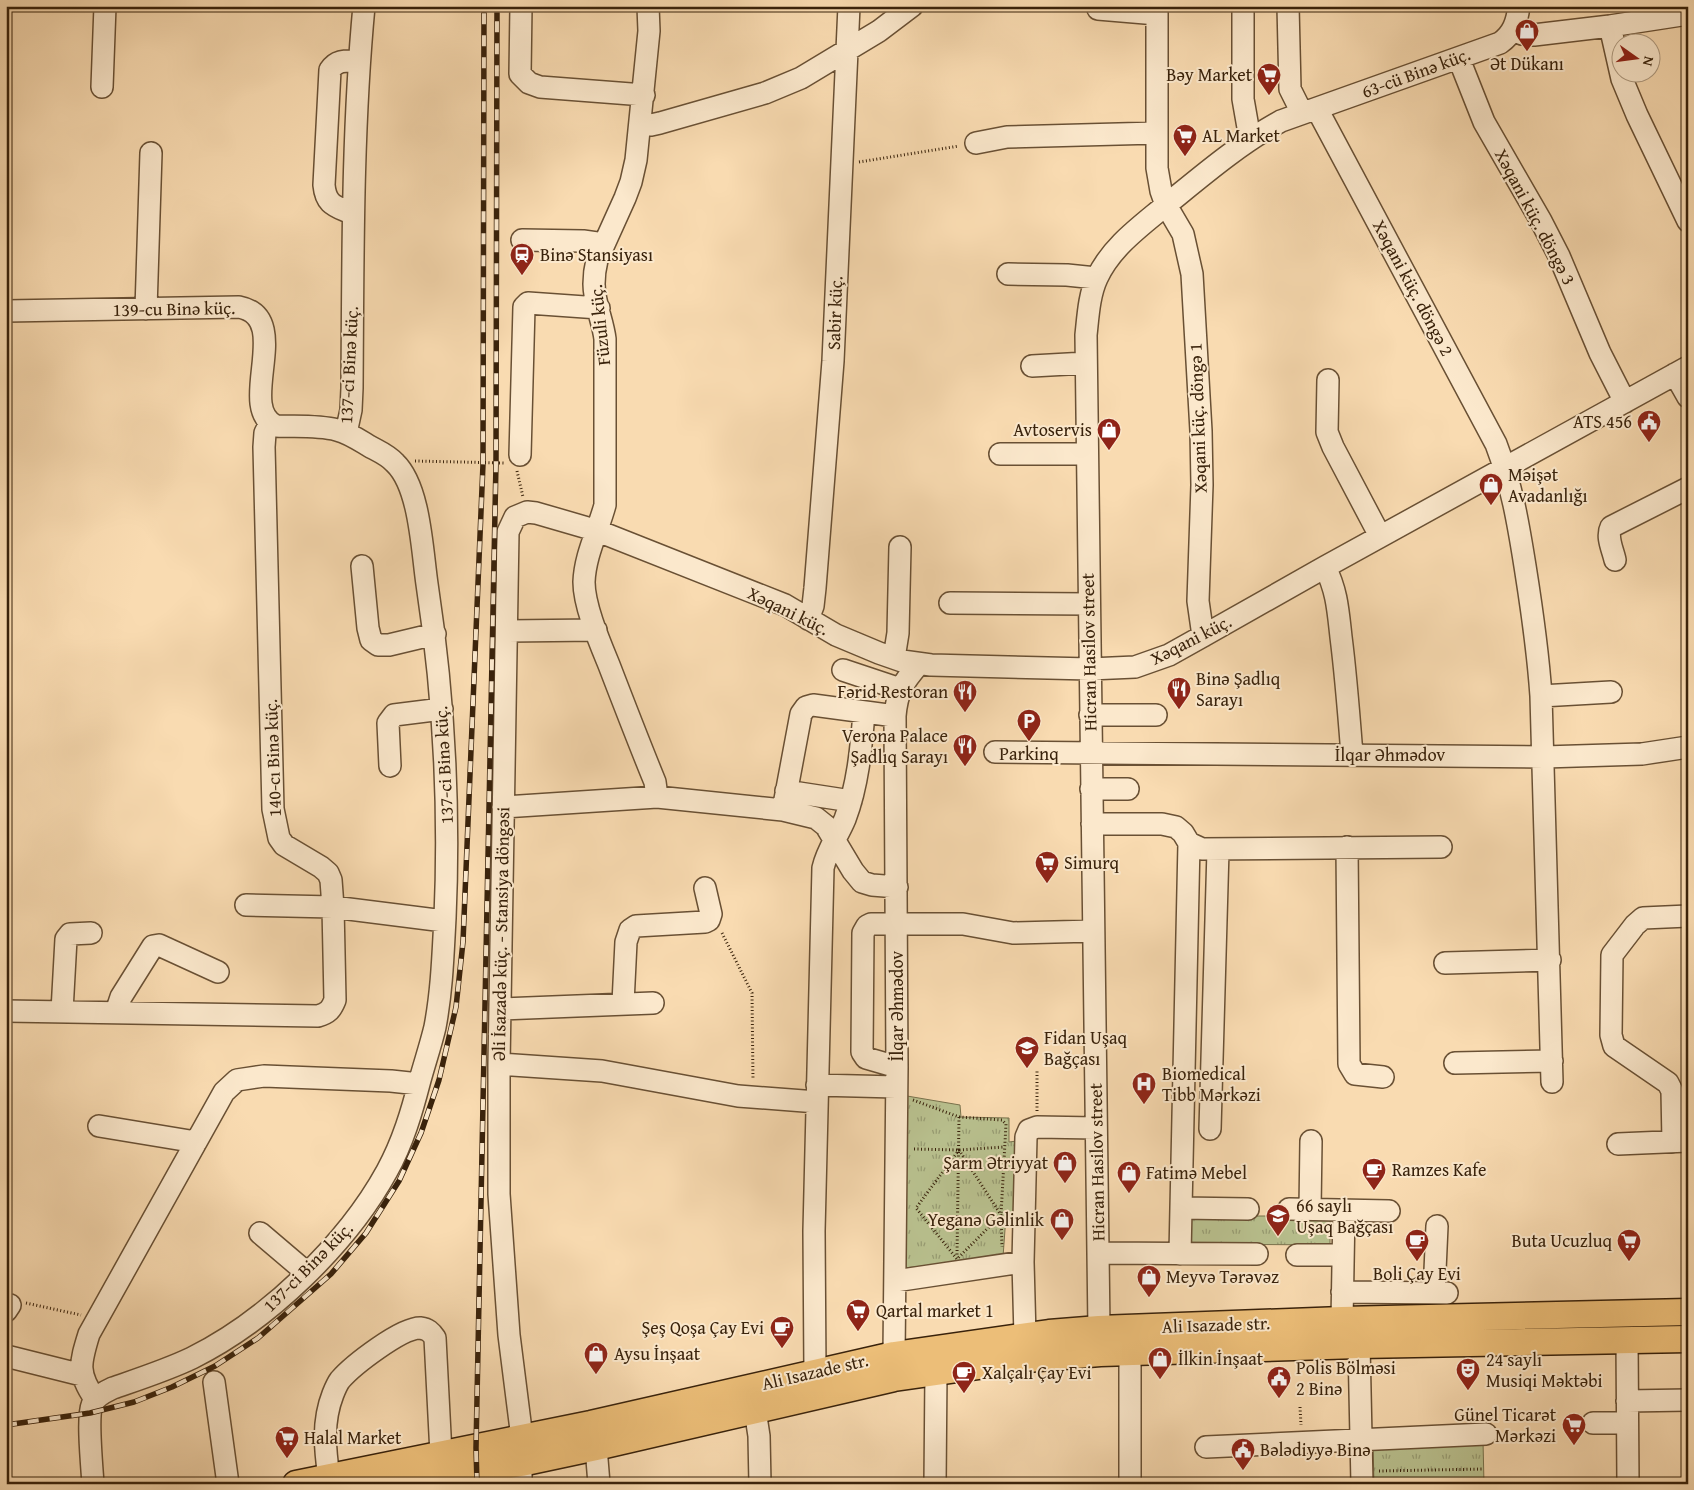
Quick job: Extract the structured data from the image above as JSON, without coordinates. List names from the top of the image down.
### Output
{
  "streets": {
    "main road": ["Ali Isazade str."],
    "street": [
      "63-cü Binə küç.",
      "Xəqani küç. döngə 3",
      "Xəqani küç. döngə 2",
      "139-cu Binə küç.",
      "Sabir küç.",
      "Füzuli küç.",
      "137-ci Binə küç.",
      "Xəqani küç. döngə 1",
      "Xəqani küç.",
      "Hicran Hasilov street",
      "İlqar Əhmədov",
      "140-cı Binə küç.",
      "Əli İsazadə küç. - Stansiya döngəsi"
    ]
  },
  "crossings": [
    ["63-cü Binə küç.", "Xəqani küç. döngə 3"],
    ["63-cü Binə küç.", "Xəqani küç. döngə 2"],
    ["63-cü Binə küç.", "Xəqani küç. döngə 1"],
    ["63-cü Binə küç.", "Hicran Hasilov street"],
    ["Xəqani küç. döngə 3", "Xəqani küç."],
    ["Xəqani küç. döngə 2", "Xəqani küç."],
    ["Xəqani küç. döngə 2", "İlqar Əhmədov"],
    ["139-cu Binə küç.", "140-cı Binə küç."],
    ["Sabir küç.", "Xəqani küç."],
    ["Füzuli küç.", "Xəqani küç."],
    ["Xəqani küç. döngə 1", "Xəqani küç."],
    ["Xəqani küç. döngə 1", "Hicran Hasilov street"],
    ["Xəqani küç.", "Hicran Hasilov street"],
    ["Xəqani küç.", "İlqar Əhmədov"],
    ["Hicran Hasilov street", "İlqar Əhmədov"],
    ["Hicran Hasilov street", "Ali Isazade str."],
    ["İlqar Əhmədov", "Ali Isazade str."],
    ["Əli İsazadə küç. - Stansiya döngəsi", "Ali Isazade str."]
  ],
  "places": {
    "shop": [
      "Ət Dükanı",
      "Avtoservis",
      "Məişət Avadanlığı",
      "Şarm Ətriyyat",
      "Fatimə Mebel",
      "Yeganə Gəlinlik",
      "Meyvə Tərəvəz",
      "Aysu İnşaat",
      "İlkin İnşaat"
    ],
    "supermarket": [
      "Bəy Market",
      "AL Market",
      "Simurq",
      "Buta Ucuzluq",
      "Qartal market 1",
      "Günel Ticarət Mərkəzi",
      "Halal Market"
    ],
    "station": ["Binǝ Stansiyası"],
    "public building": ["ATS 456", "Polis Bölməsi 2 Binə", "Bələdiyyə Binə"],
    "restaurant": ["Binə Şadlıq Sarayı", "Fərid Restoran", "Verona Palace Şadlıq Sarayı"],
    "parking": ["Parkinq"],
    "school or university": ["Fidan Uşaq Bağçası", "66 saylı Uşaq Bağçası"],
    "hospital": ["Biomedical Tibb Mərkəzi"],
    "cafe": [
      "Ramzes Kafe",
      "Boli Çay Evi",
      "Şeş Qoşa Çay Evi",
      "Xalçalı Çay Evi"
    ],
    "theatre": ["24 saylı Musiqi Məktəbi"]
  },
  "north": "right"
}
